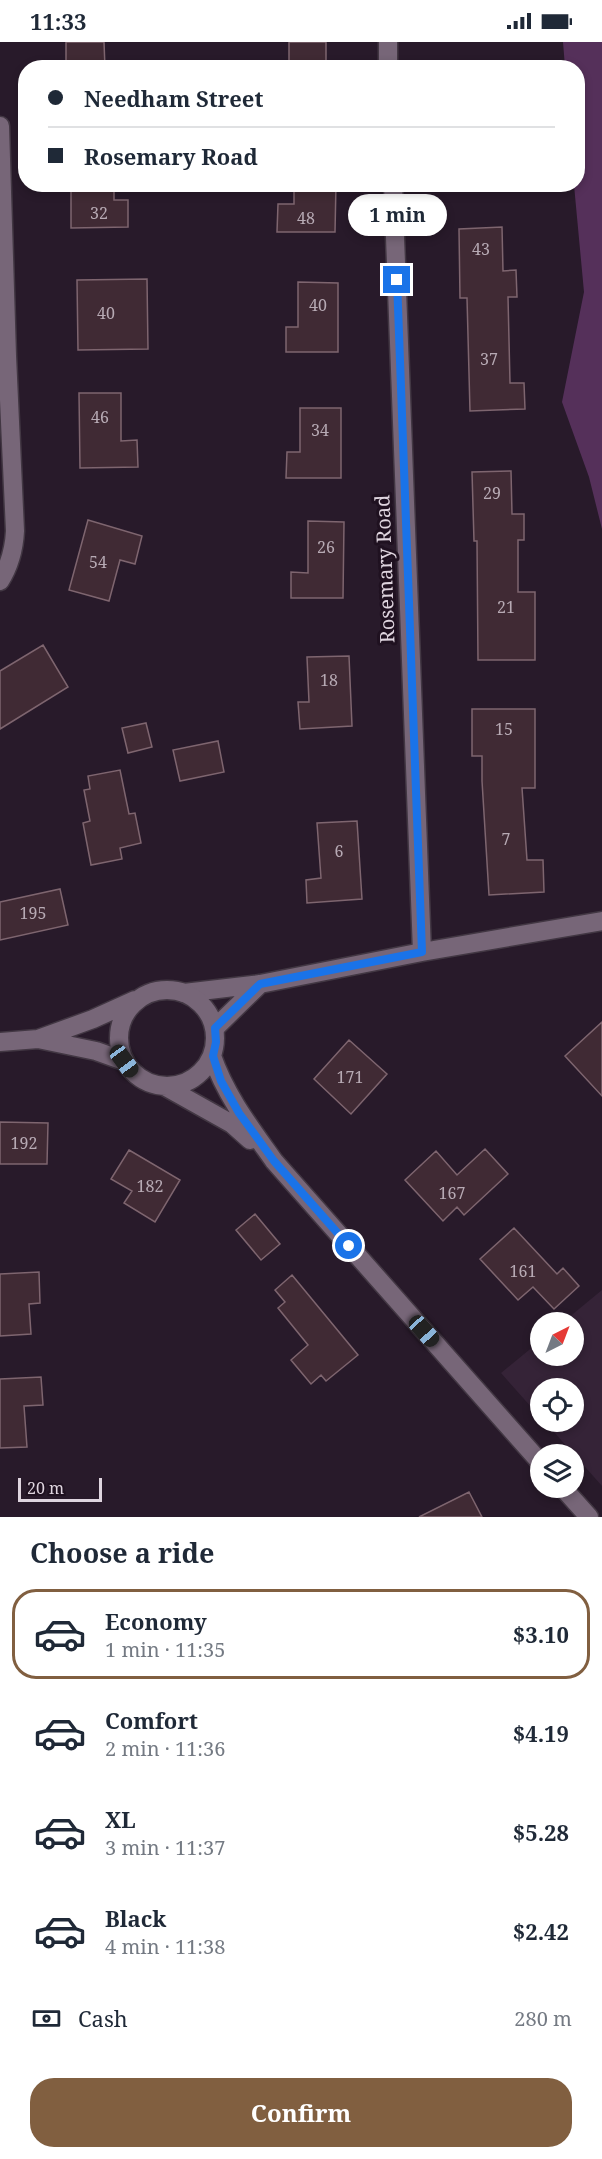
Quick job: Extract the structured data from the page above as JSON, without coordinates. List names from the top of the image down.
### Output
{
  "streets": {
    "street": ["Rosemary Road"]
  },
  "house_numbers": [
    "32",
    "48",
    "43",
    "40",
    "40",
    "37",
    "46",
    "34",
    "29",
    "26",
    "54",
    "21",
    "18",
    "15",
    "7",
    "6",
    "195",
    "171",
    "192",
    "182",
    "167",
    "161"
  ],
  "scale_bar": "20 m",
  "north": "top right",
  "page": {
    "status": "11:33",
    "banner": ["Needham Street", "Rosemary Road"],
    "bubble": "1 min",
    "scale": "20 m",
    "heading": "Choose a ride",
    "list": [
      {
        "name": "Economy",
        "note": "1 min · 11:35",
        "value": "$3.10"
      },
      {
        "name": "Comfort",
        "note": "2 min · 11:36",
        "value": "$4.19"
      },
      {
        "name": "XL",
        "note": "3 min · 11:37",
        "value": "$5.28"
      },
      {
        "name": "Black",
        "note": "4 min · 11:38",
        "value": "$2.42"
      }
    ],
    "pay": ["Cash", "280 m"],
    "buttons": "Confirm"
  }
}
